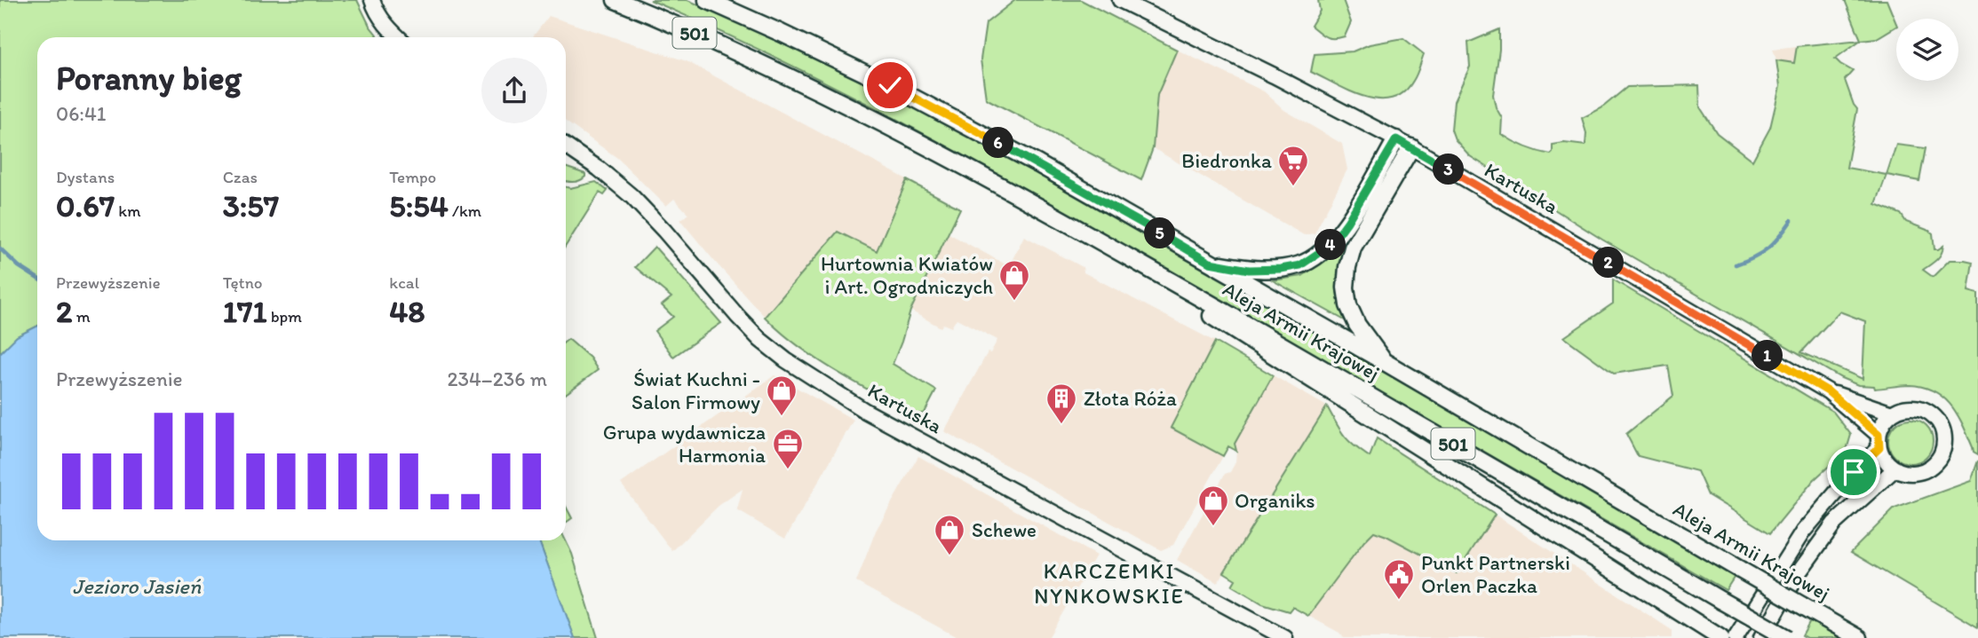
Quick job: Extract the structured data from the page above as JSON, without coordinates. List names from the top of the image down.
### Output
{
  "streets": {
    "main road": ["501", "Aleja Armii Krajowej"],
    "street": ["Kartuska"]
  },
  "districts": ["KARCZEMKI NYNKOWSKIE"],
  "water": ["Jezioro Jasień"],
  "places": {
    "supermarket": ["Biedronka"],
    "shop": [
      "Hurtownia Kwiatów i Art. Ogrodniczych",
      "Świat Kuchni - Salon Firmowy",
      "Organiks",
      "Schewe"
    ],
    "building": ["Złota Róża"],
    "office": ["Grupa wydawnicza Harmonia"],
    "public building": ["Punkt Partnerski Orlen Paczka"]
  },
  "page": {
    "heading": ["Poranny bieg", "06:41"],
    "pins": [
      "6",
      "3",
      "5",
      "4",
      "2",
      "1"
    ],
    "stats": [
      ["Dystans", "0.67 km"],
      ["Czas", "3:57"],
      ["Tempo", "5:54 /km"],
      ["Przewyższenie", "2 m"],
      ["Tętno", "171 bpm"],
      ["kcal", "48"]
    ],
    "chart": ["Przewyższenie", "234–236 m"]
  }
}
